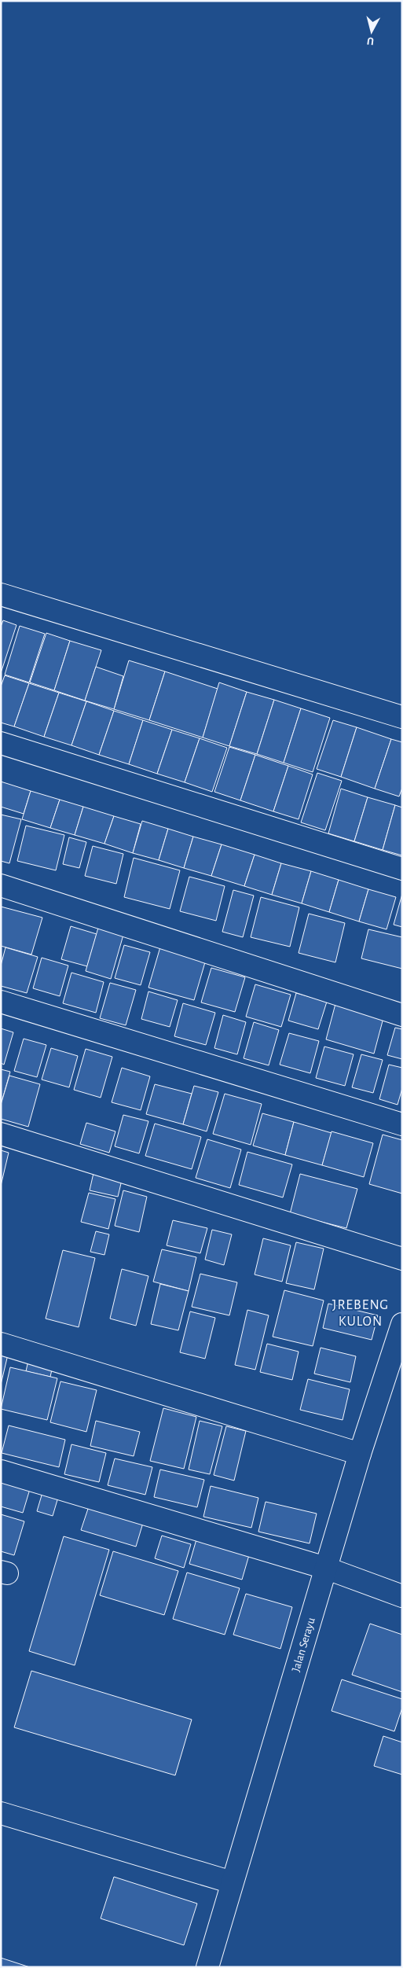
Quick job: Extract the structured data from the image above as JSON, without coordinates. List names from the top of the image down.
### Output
{
  "streets": {
    "street": ["Jalan Serayu"]
  },
  "districts": ["JREBENG KULON"],
  "north": "bottom"
}
